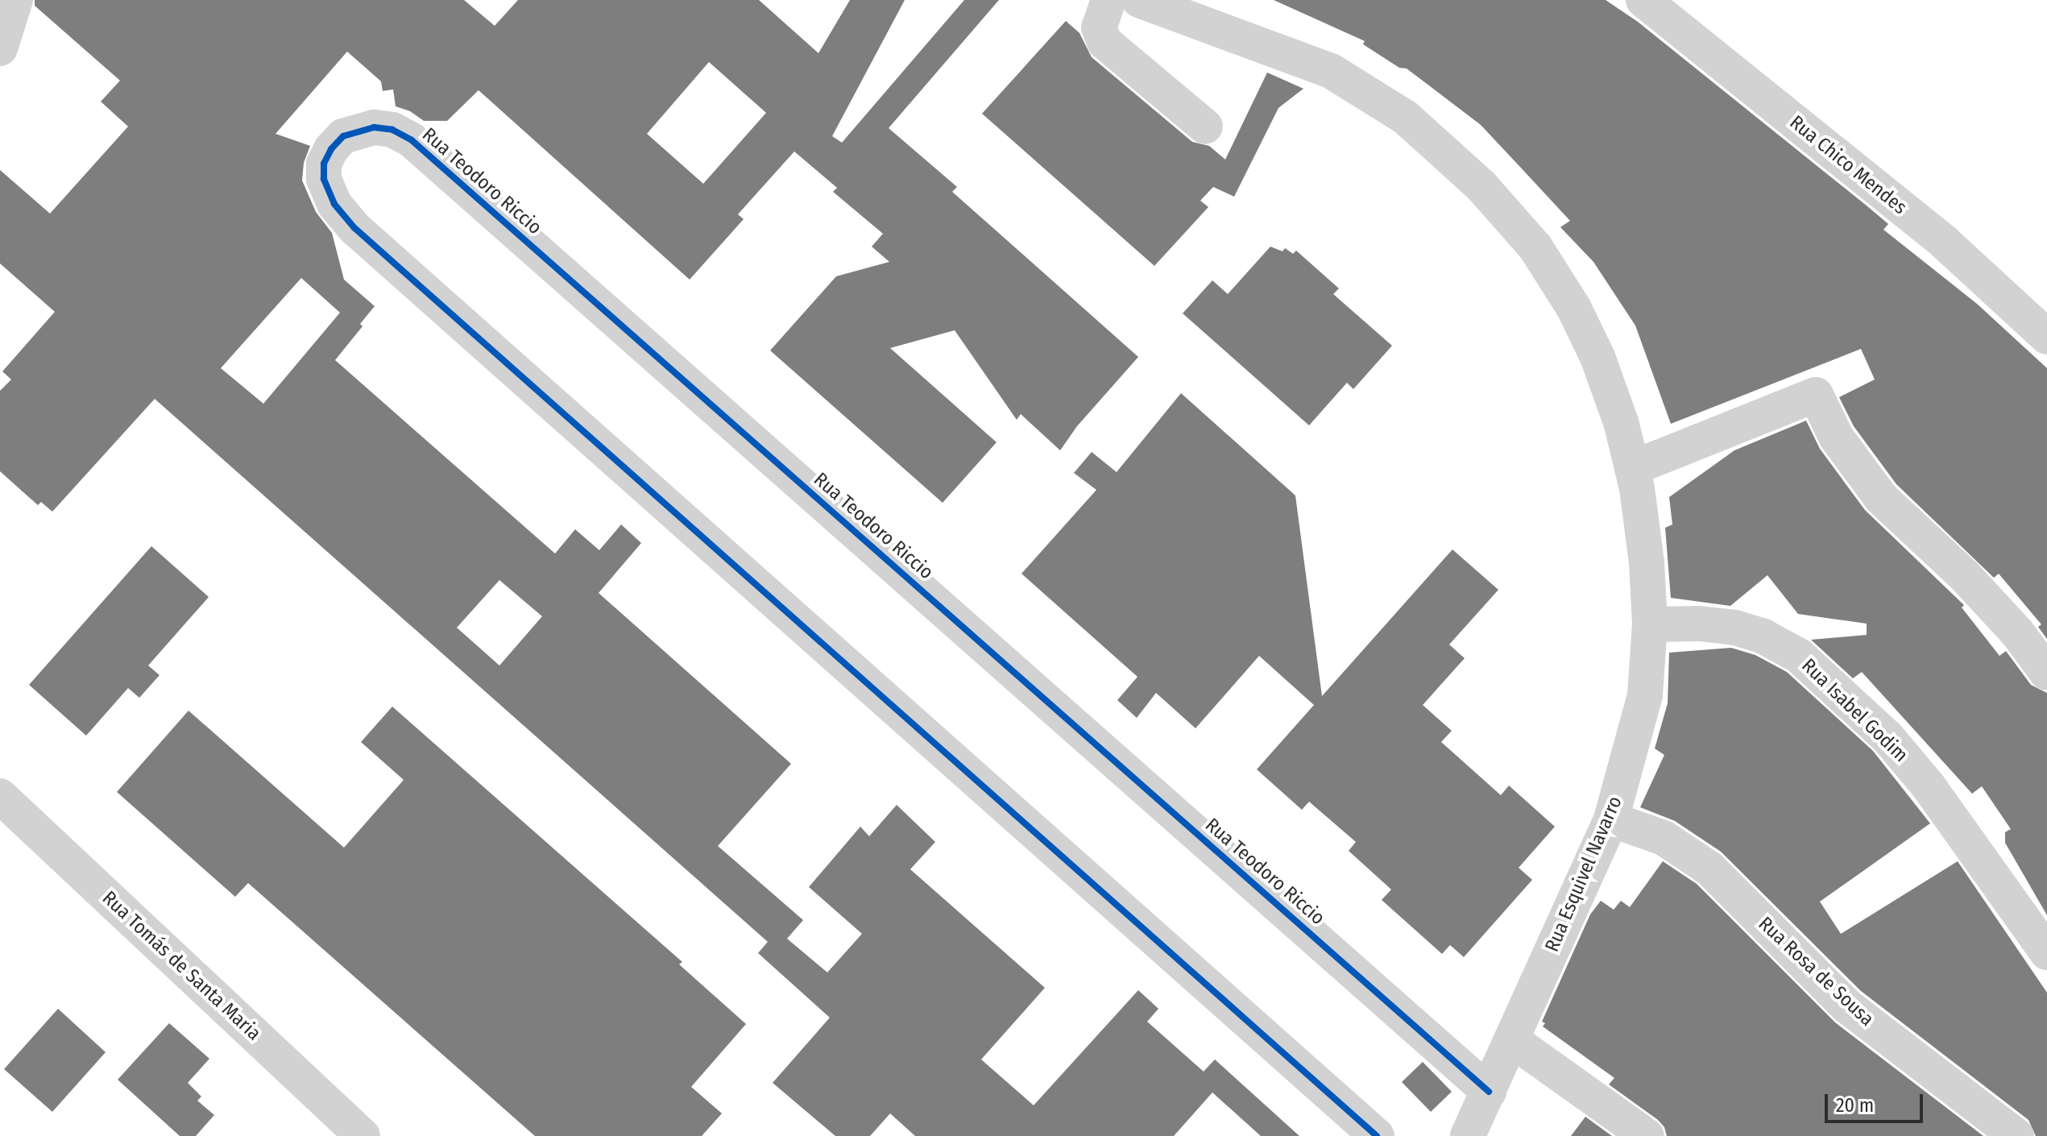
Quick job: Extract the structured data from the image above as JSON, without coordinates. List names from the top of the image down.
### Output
{
  "streets": {
    "street": [
      "Rua Chico Mendes",
      "Rua Teodoro Riccio",
      "Rua Isabel Godim",
      "Rua Esquivel Navarro",
      "Rua Tomás de Santa Maria",
      "Rua Rosa de Sousa"
    ]
  },
  "crossings": [
    ["Rua Teodoro Riccio", "Rua Esquivel Navarro"],
    ["Rua Isabel Godim", "Rua Esquivel Navarro"],
    ["Rua Esquivel Navarro", "Rua Rosa de Sousa"]
  ],
  "scale_bar": "20 m"
}
